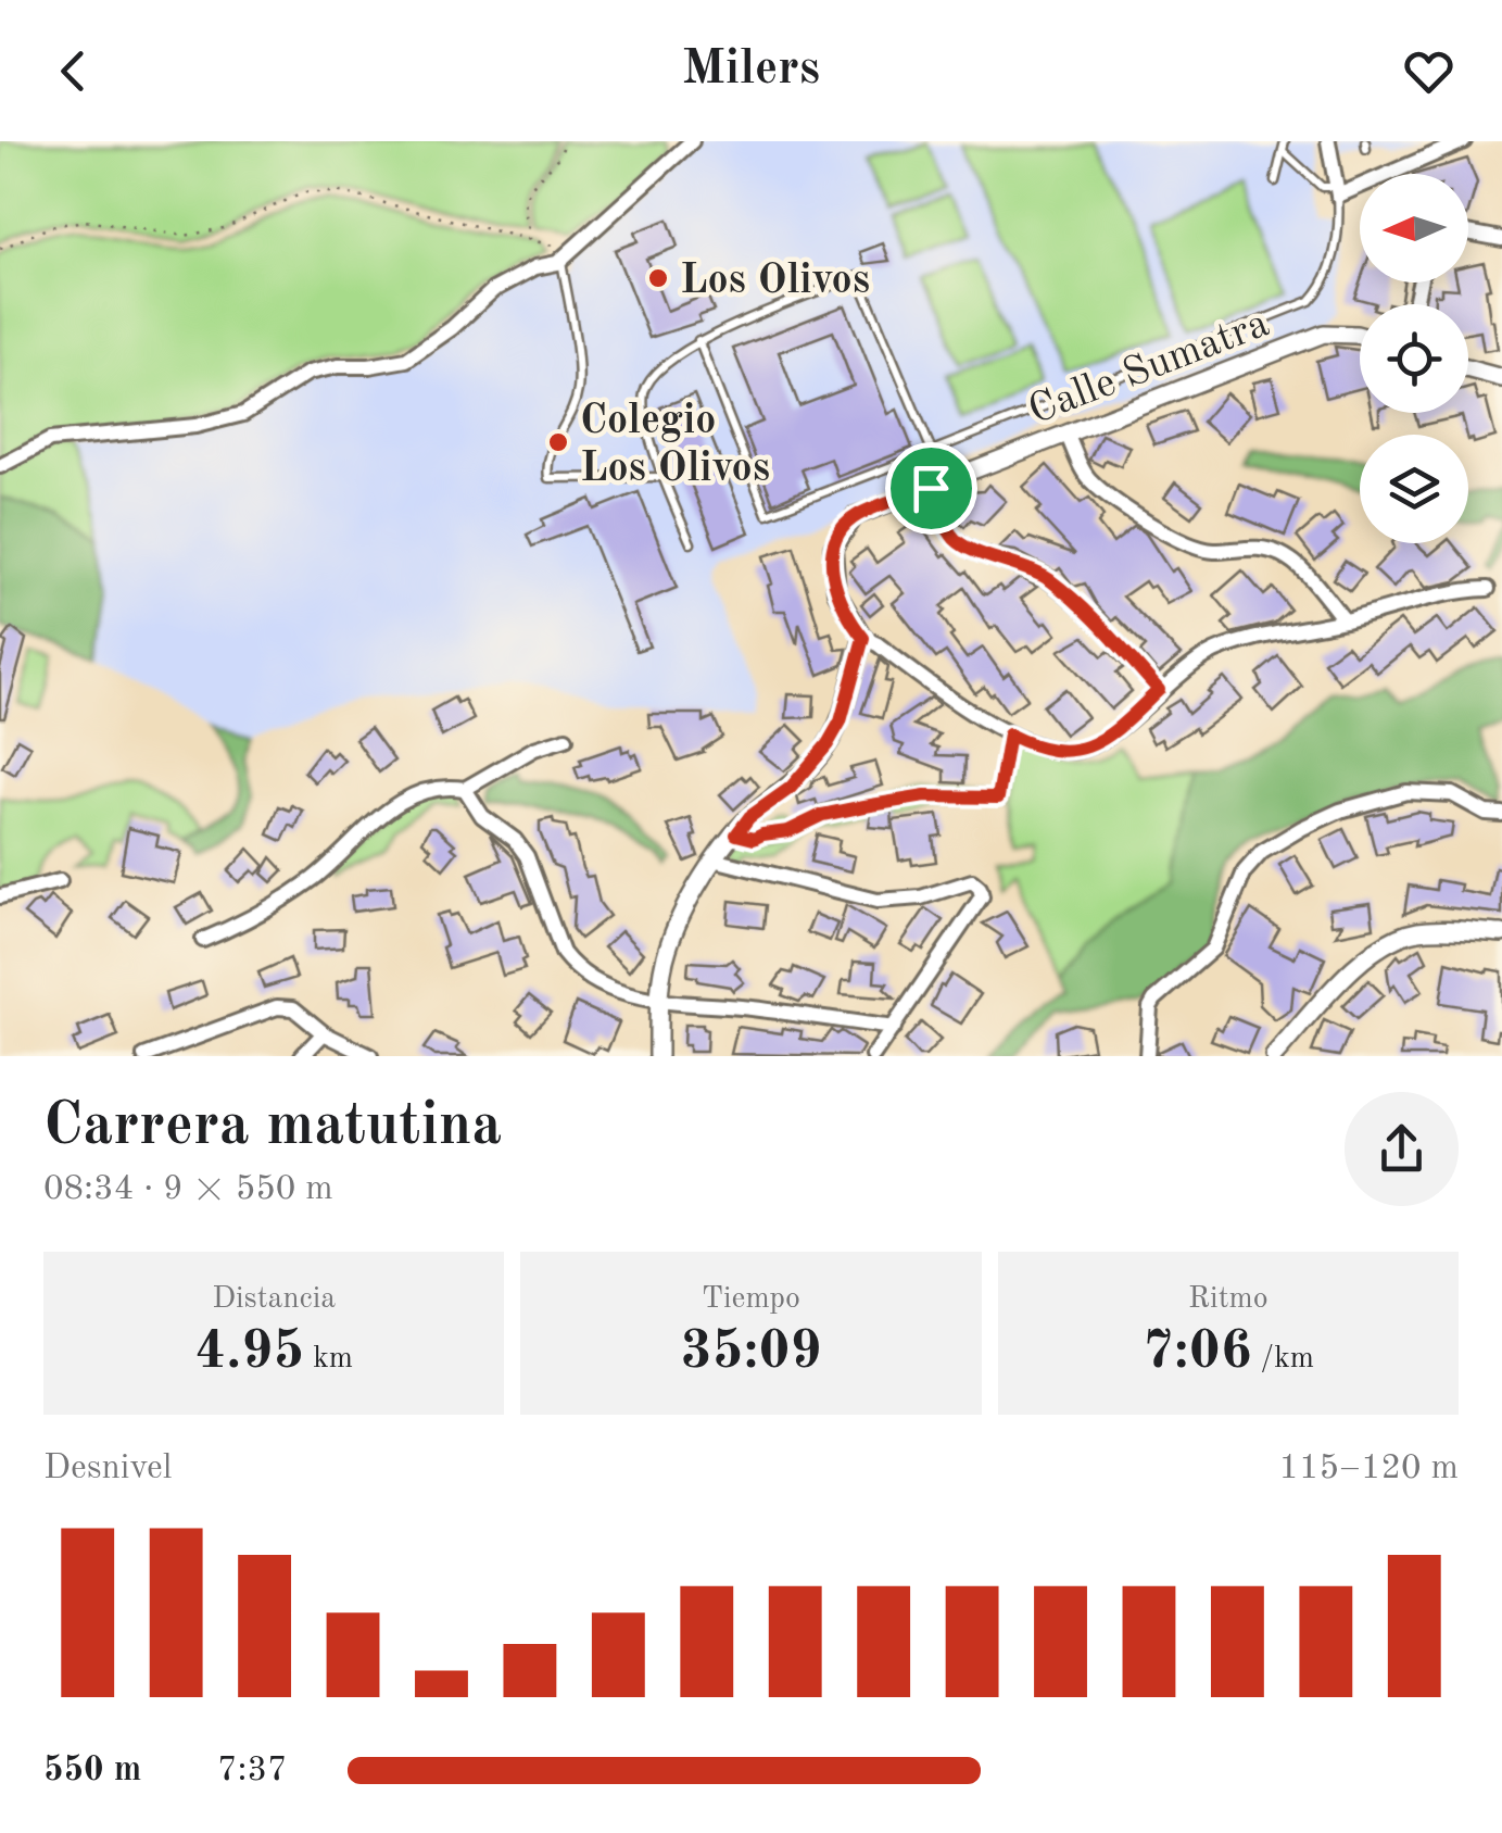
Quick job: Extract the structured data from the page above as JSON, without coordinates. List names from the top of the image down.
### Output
{
  "streets": {
    "street": ["Calle Sumatra"]
  },
  "places": ["Los Olivos", "Colegio Los Olivos"],
  "north": "left",
  "page": {
    "header": "Milers",
    "heading": ["Carrera matutina", "08:34 · 9 × 550 m"],
    "stats": [
      ["Distancia", "4.95 km"],
      ["Tiempo", "35:09"],
      ["Ritmo", "7:06 /km"]
    ],
    "chart": ["Desnivel", "115–120 m"],
    "list": [
      {
        "name": "550 m",
        "note": "7:37"
      }
    ]
  }
}
